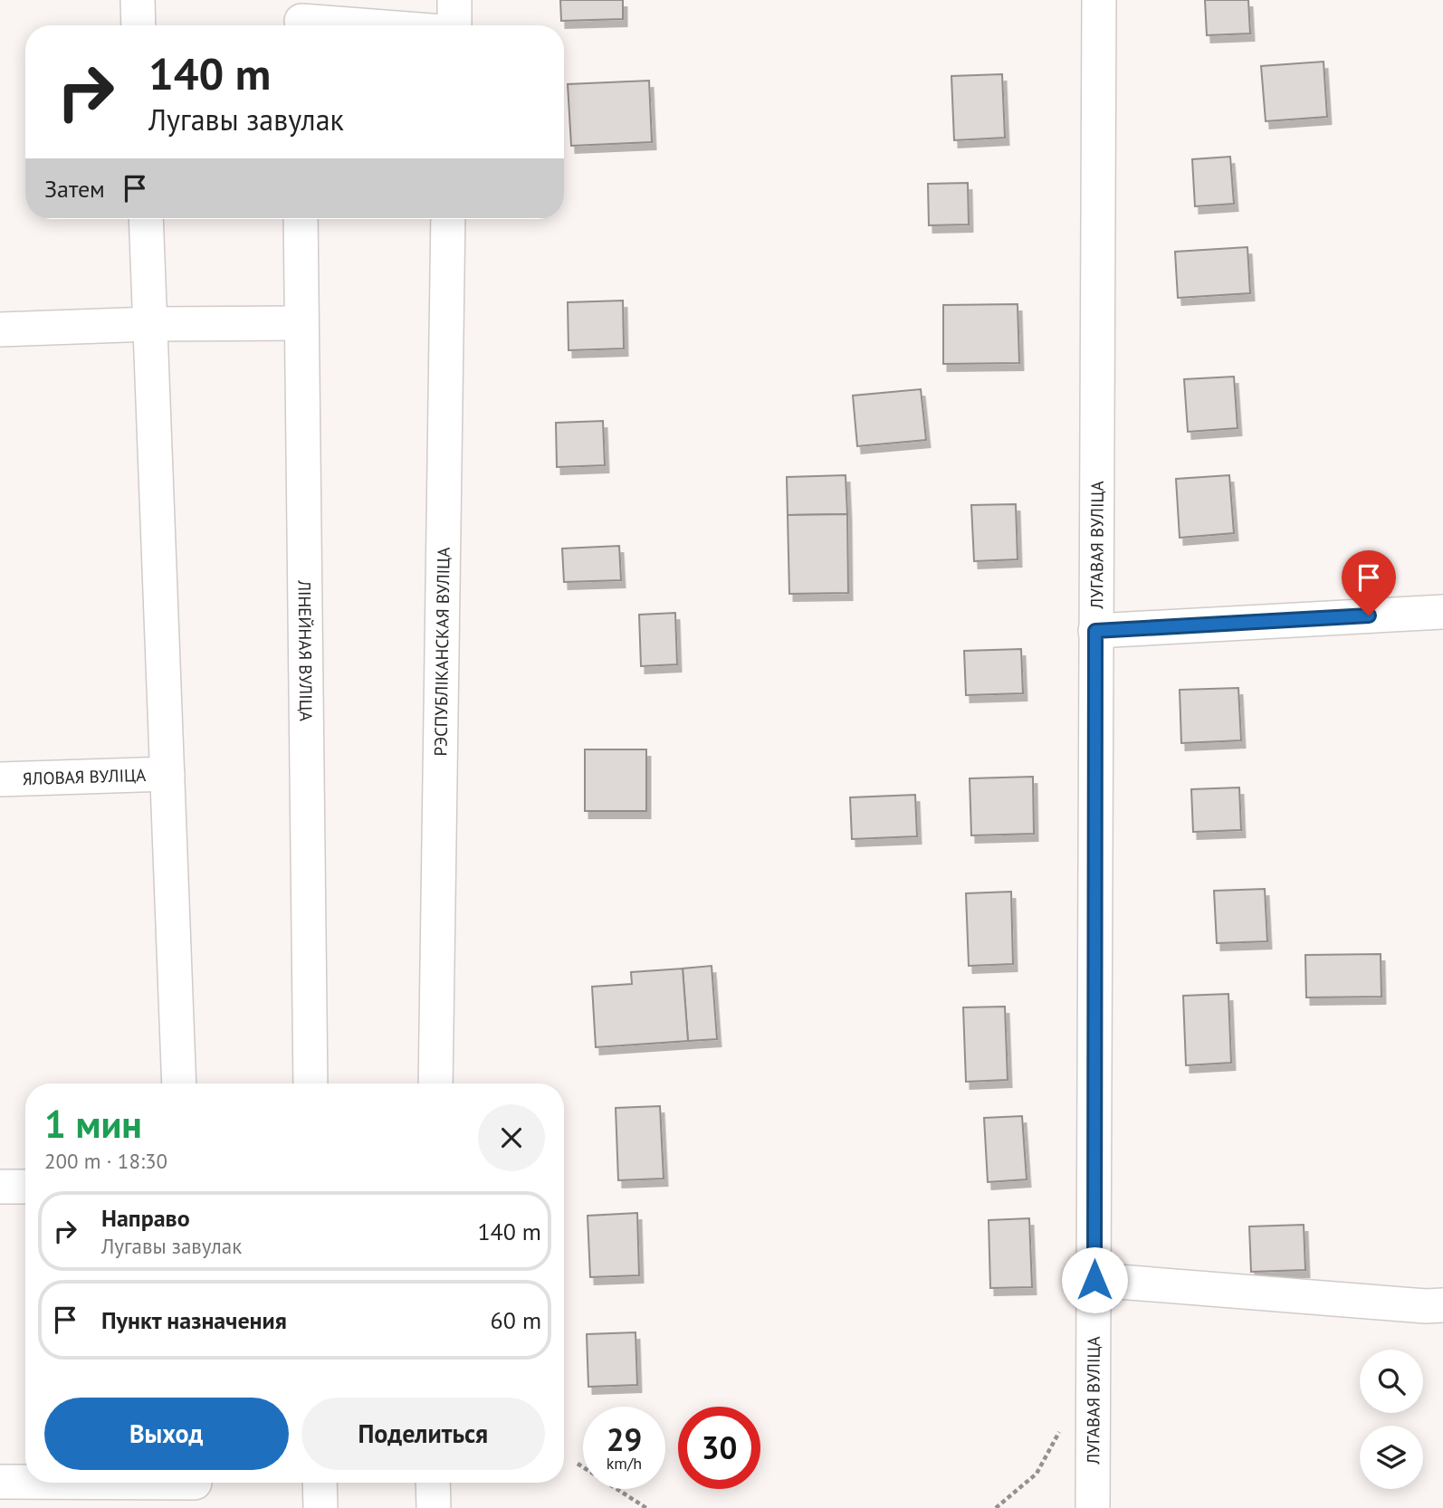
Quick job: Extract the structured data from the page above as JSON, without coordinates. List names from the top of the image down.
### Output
{
  "streets": {
    "street": [
      "ЛУГАВАЯ ВУЛІЦА",
      "ЛІНЕЙНАЯ ВУЛІЦА",
      "РЭСПУБЛІКАНСКАЯ ВУЛІЦА",
      "ЯЛОВАЯ ВУЛІЦА"
    ]
  },
  "page": {
    "turn": ["140 m", "Лугавы завулак"],
    "then": "Затем",
    "heading": ["1 мин", "200 m · 18:30"],
    "list": [
      {
        "name": "Направо",
        "note": "Лугавы завулак",
        "value": "140 m"
      },
      {
        "name": "Пункт назначения",
        "value": "60 m"
      }
    ],
    "buttons": ["Выход", "Поделиться"],
    "speed": "29 km/h",
    "limit": "30"
  }
}
